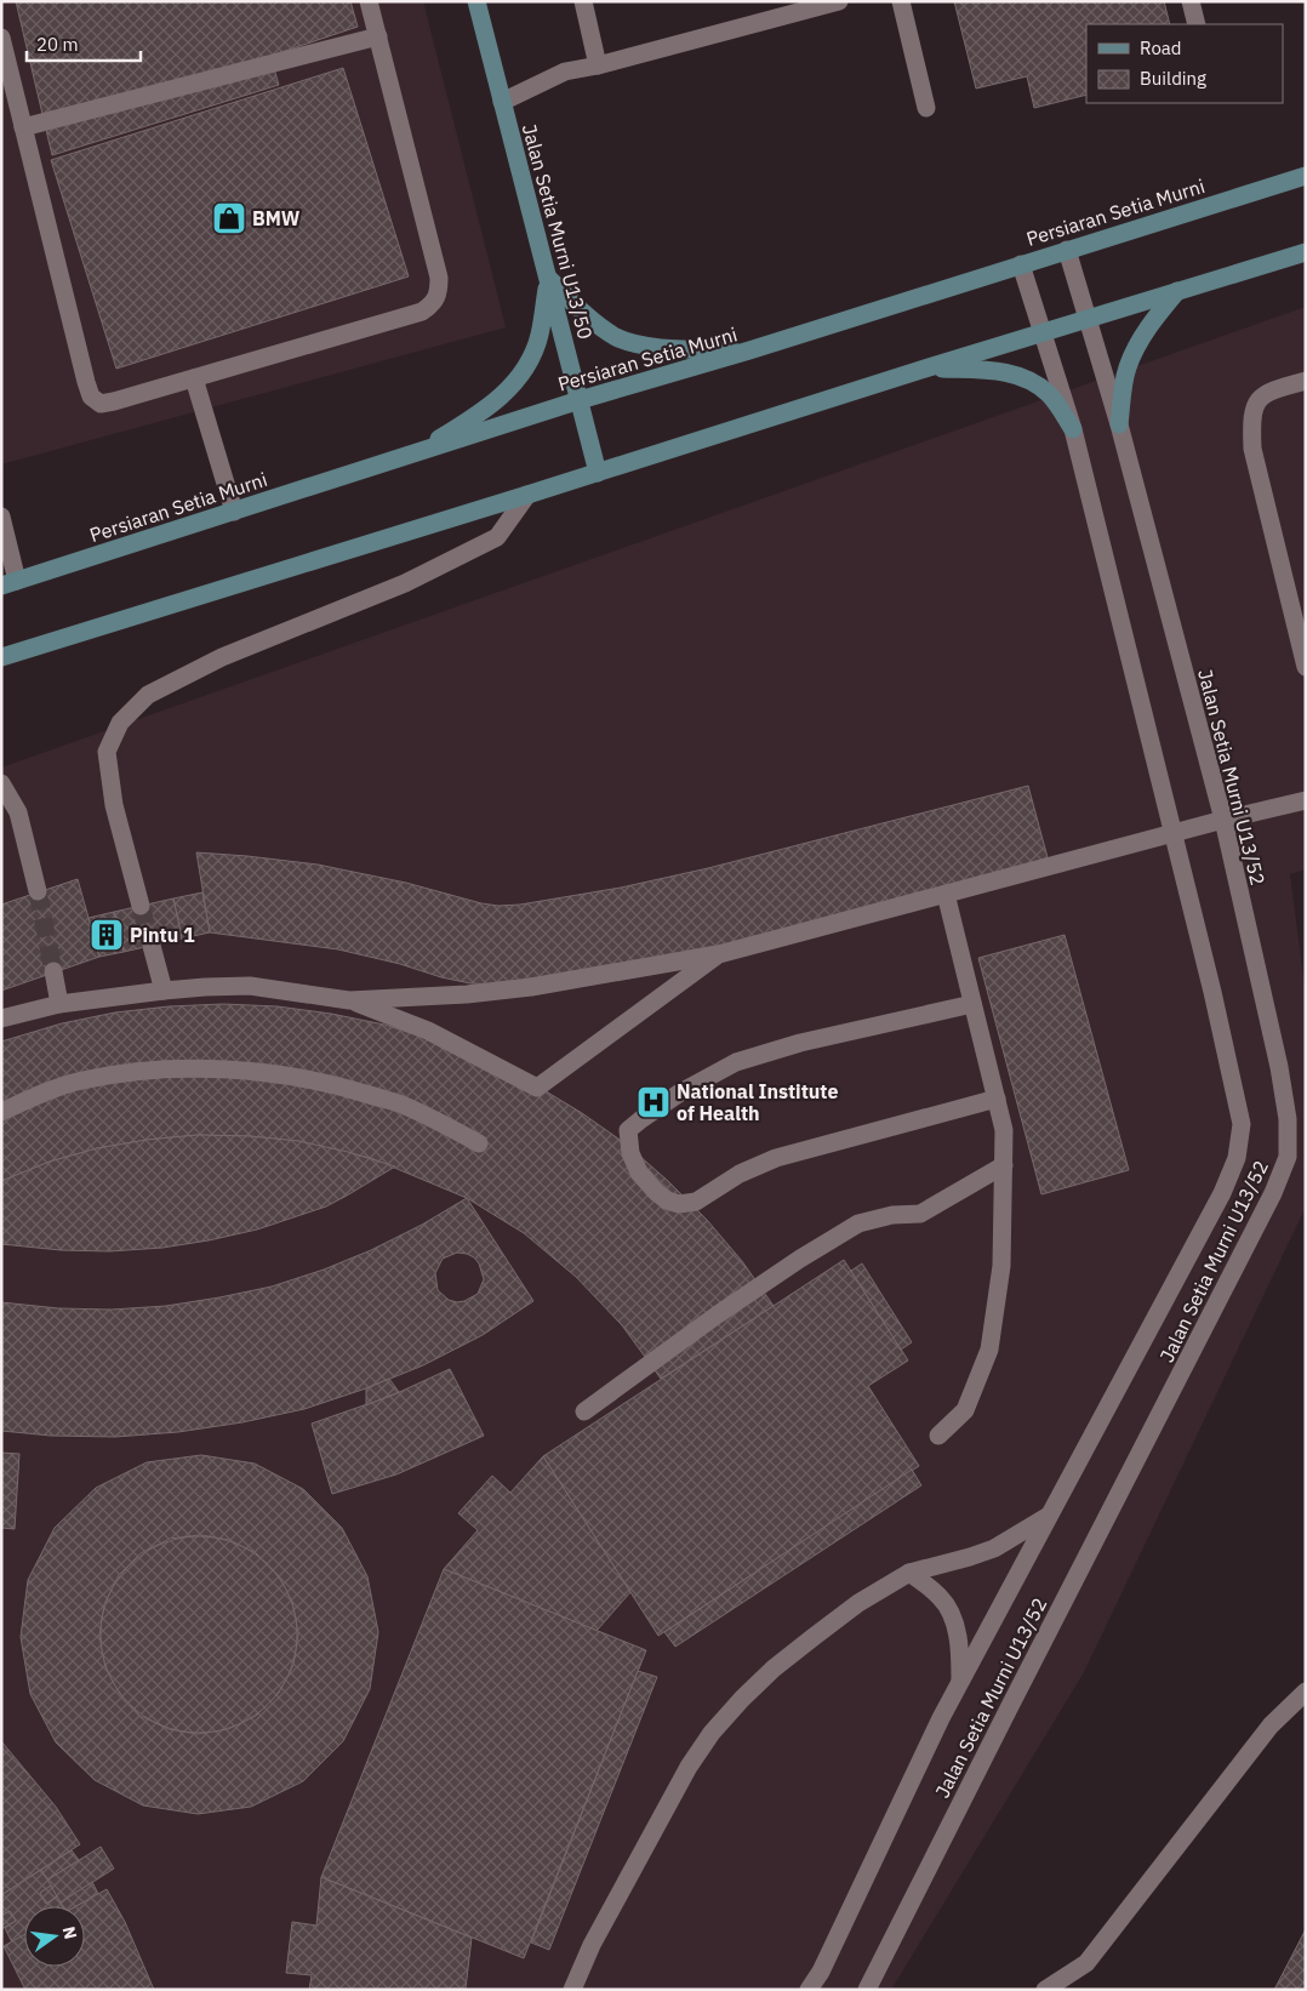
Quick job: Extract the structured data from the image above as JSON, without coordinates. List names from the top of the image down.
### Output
{
  "streets": {
    "street": ["Persiaran Setia Murni", "Jalan Setia Murni U13/50", "Jalan Setia Murni U13/52"]
  },
  "crossings": [
    ["Persiaran Setia Murni", "Jalan Setia Murni U13/50"],
    ["Persiaran Setia Murni", "Jalan Setia Murni U13/52"]
  ],
  "places": {
    "shop": ["BMW"],
    "building": ["Pintu 1"],
    "hospital": ["National Institute of Health"]
  },
  "legend": ["Road", "Building"],
  "scale_bar": "20 m",
  "north": "right"
}
